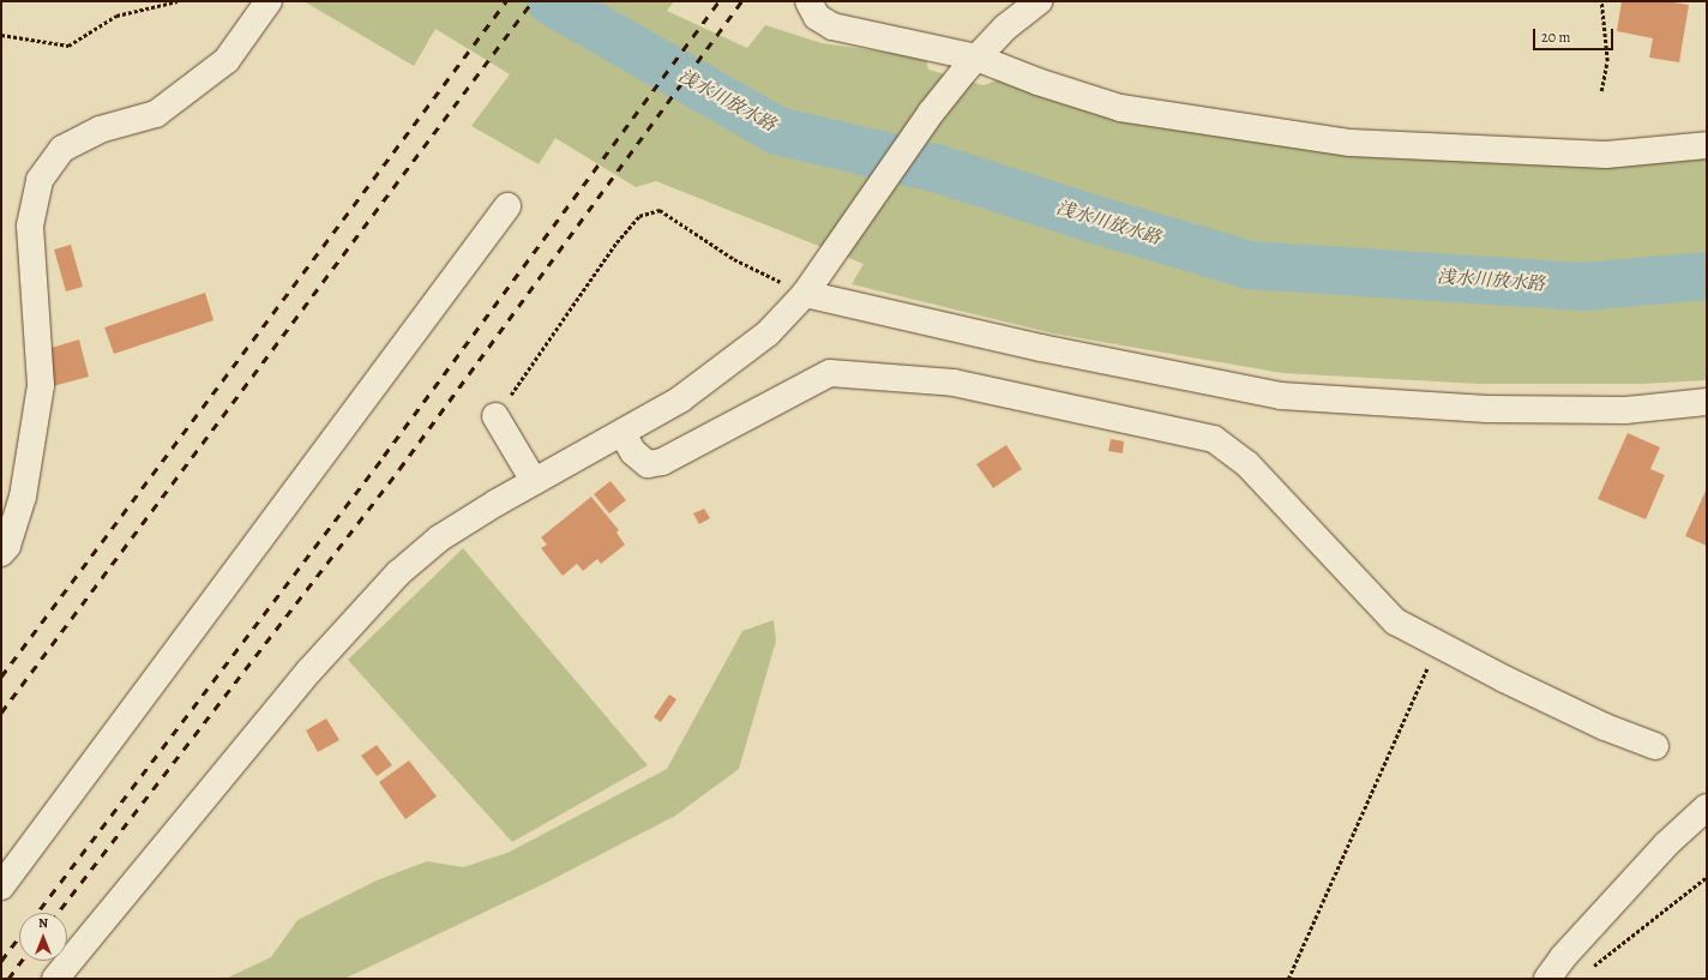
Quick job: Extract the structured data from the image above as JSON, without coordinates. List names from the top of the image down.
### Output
{
  "water": ["浅水川放水路"],
  "scale_bar": "20 m",
  "north": "top"
}
